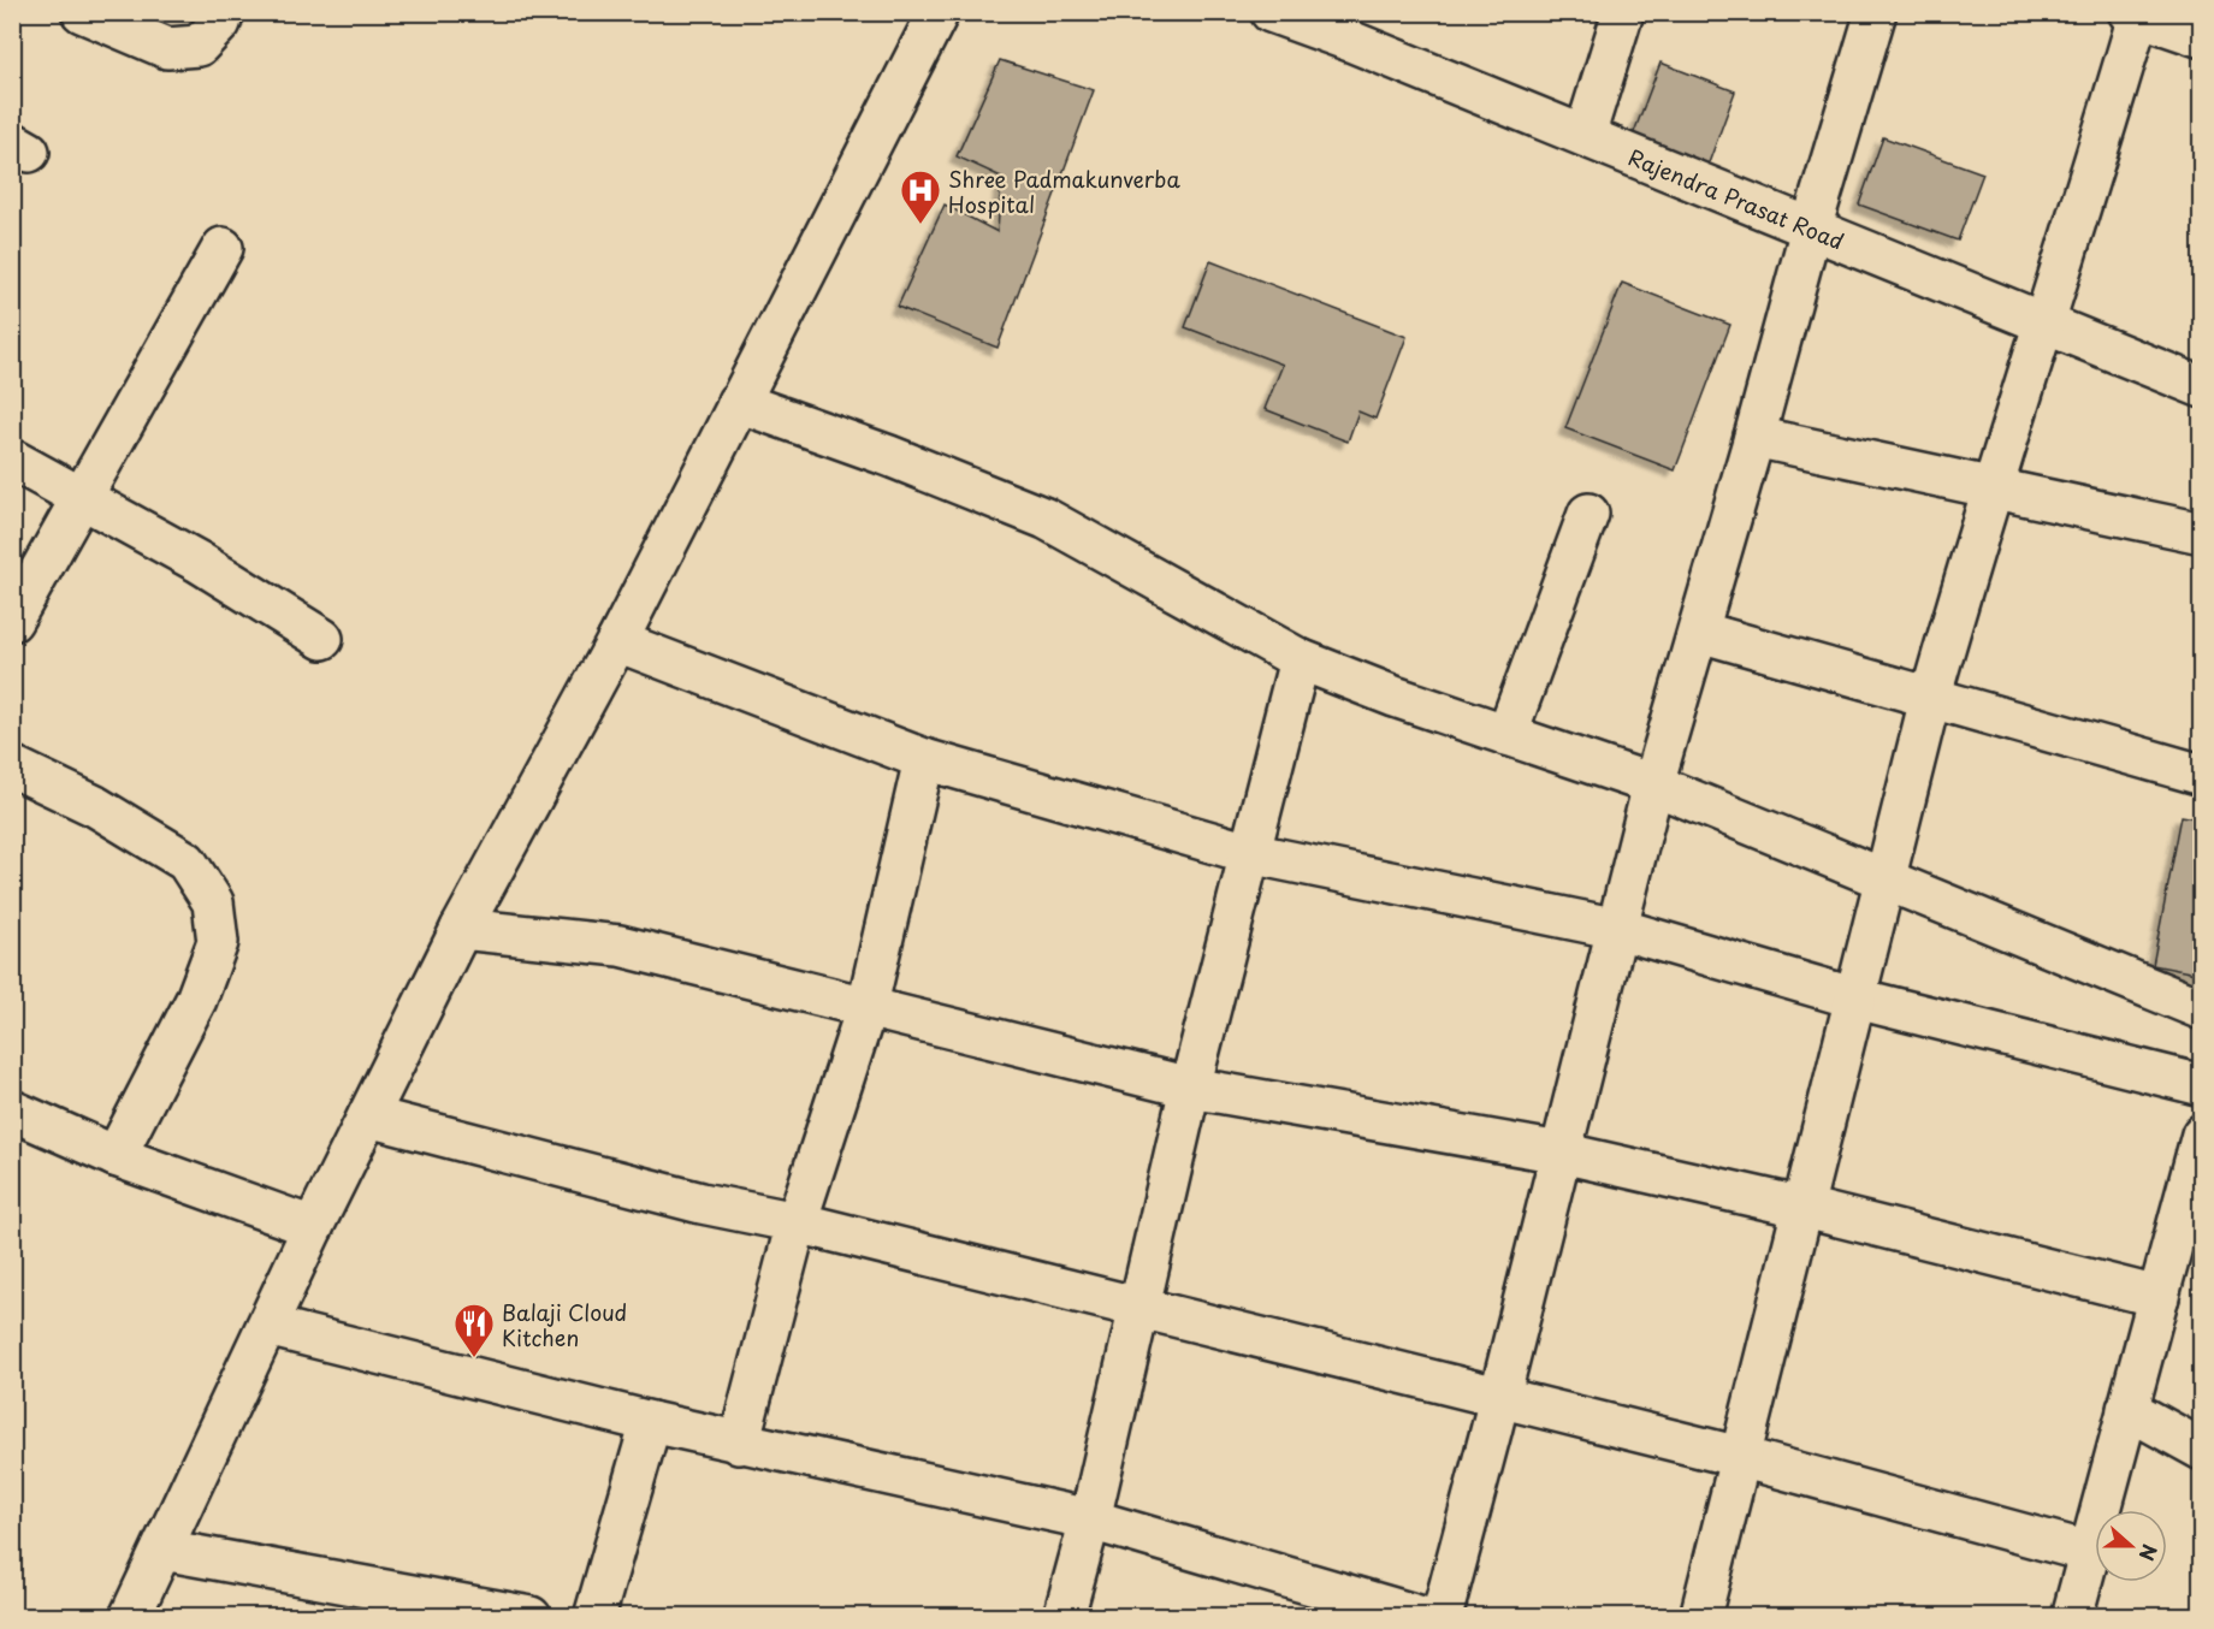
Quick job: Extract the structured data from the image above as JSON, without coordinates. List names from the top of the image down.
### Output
{
  "streets": {
    "street": ["Rajendra Prasat Road"]
  },
  "places": {
    "hospital": ["Shree Padmakunverba Hospital"],
    "restaurant": ["Balaji Cloud Kitchen"]
  },
  "north": "right"
}
